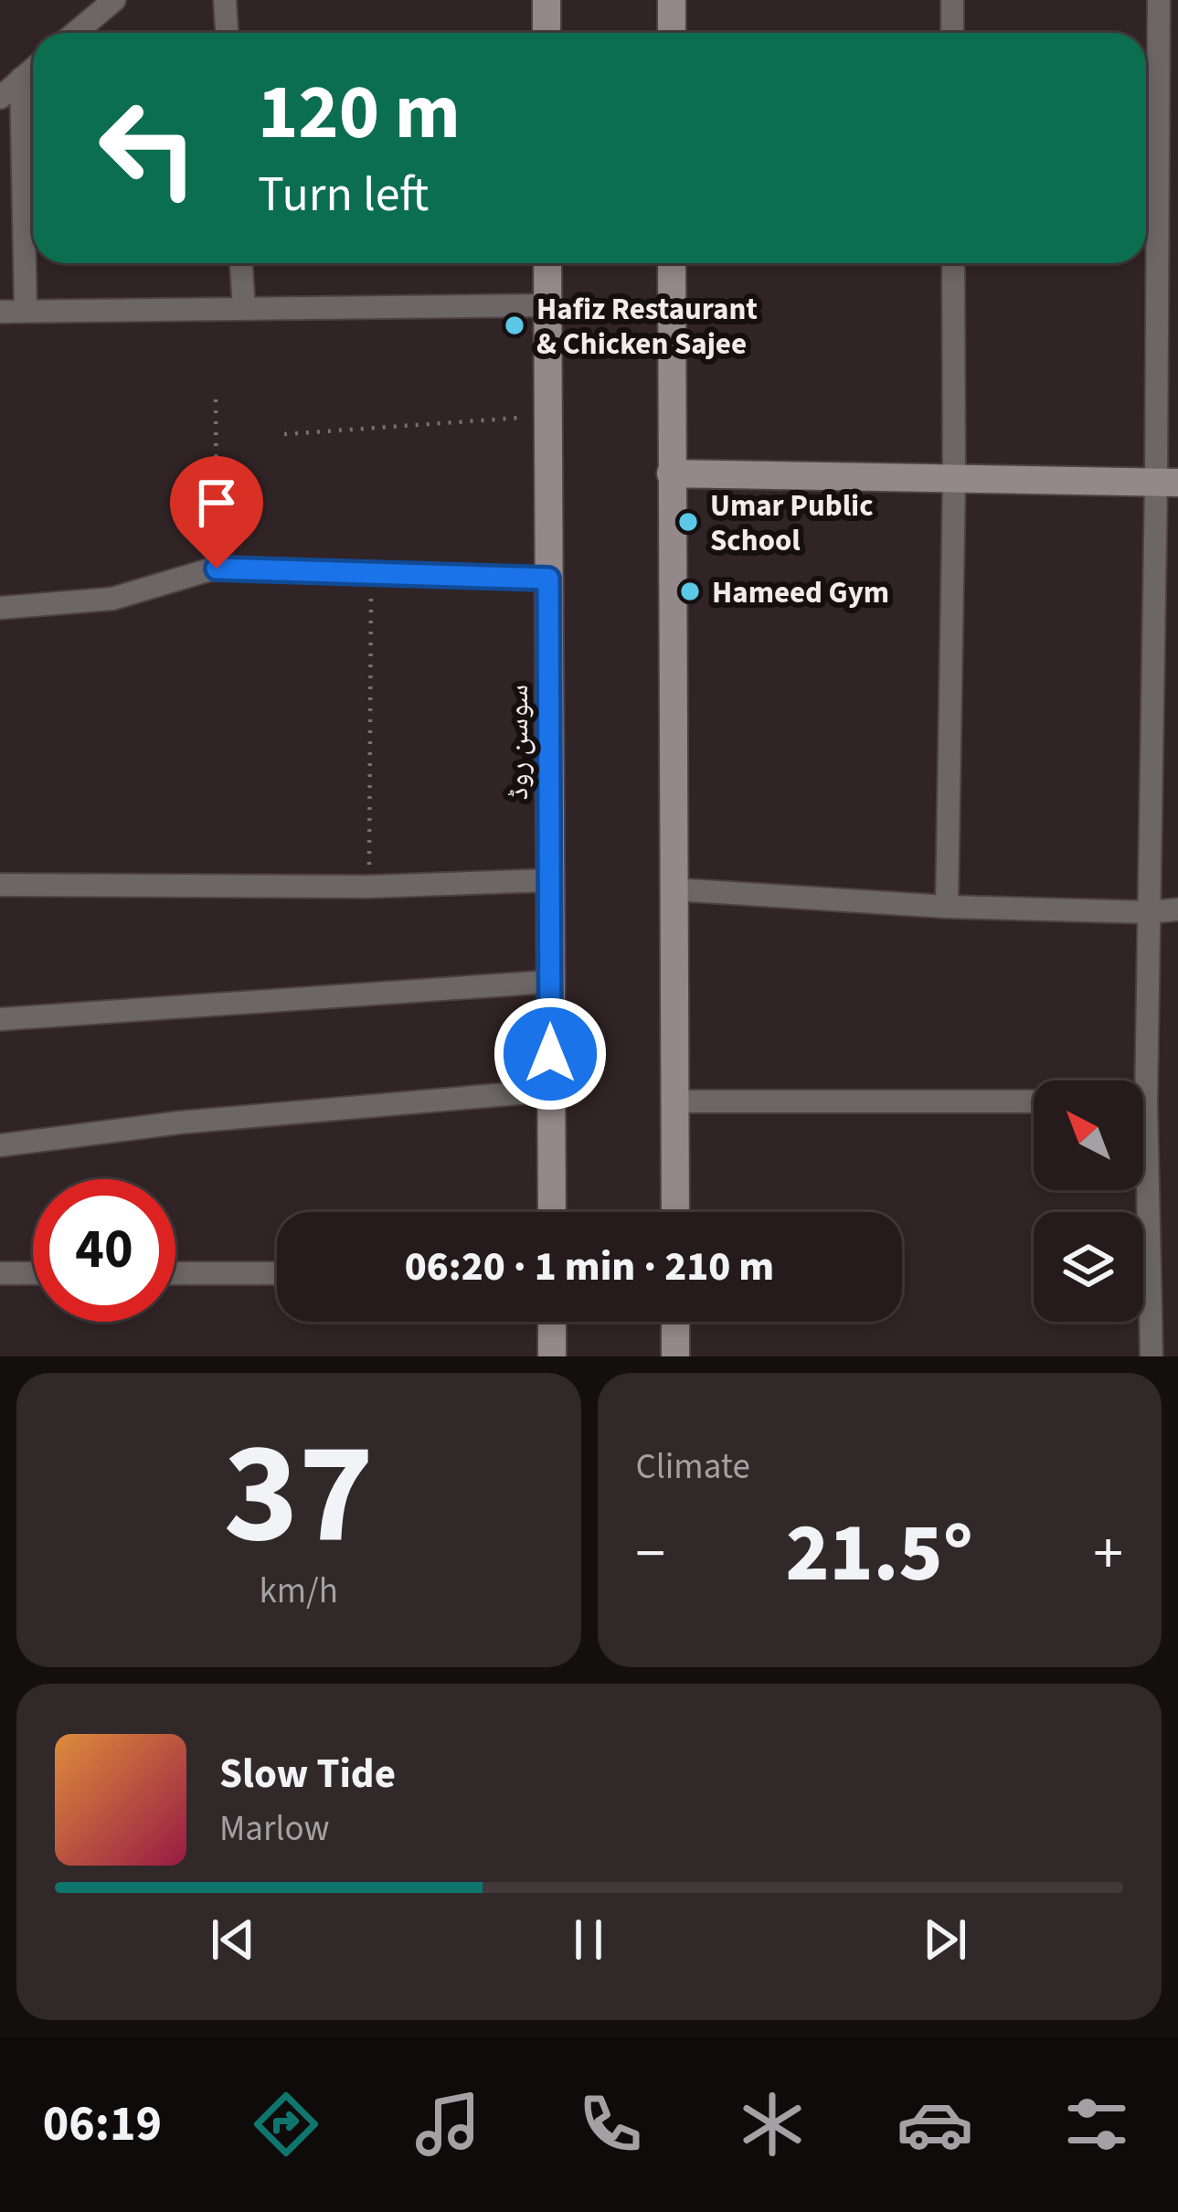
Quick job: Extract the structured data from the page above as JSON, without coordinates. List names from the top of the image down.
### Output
{
  "streets": {
    "street": ["سوسن روڈ"]
  },
  "places": ["Hafiz Restaurant & Chicken Sajee", "Umar Public School", "Hameed Gym"],
  "north": "top left",
  "page": {
    "turn": ["120 m", "Turn left"],
    "limit": "40",
    "trip": "06:20 · 1 min · 210 m",
    "tile": [
      ["37", "km/h"],
      "Climate"
    ],
    "heat": ["−", "21.5°", "+"],
    "song": ["Slow Tide", "Marlow"],
    "tabs": "06:19"
  }
}
